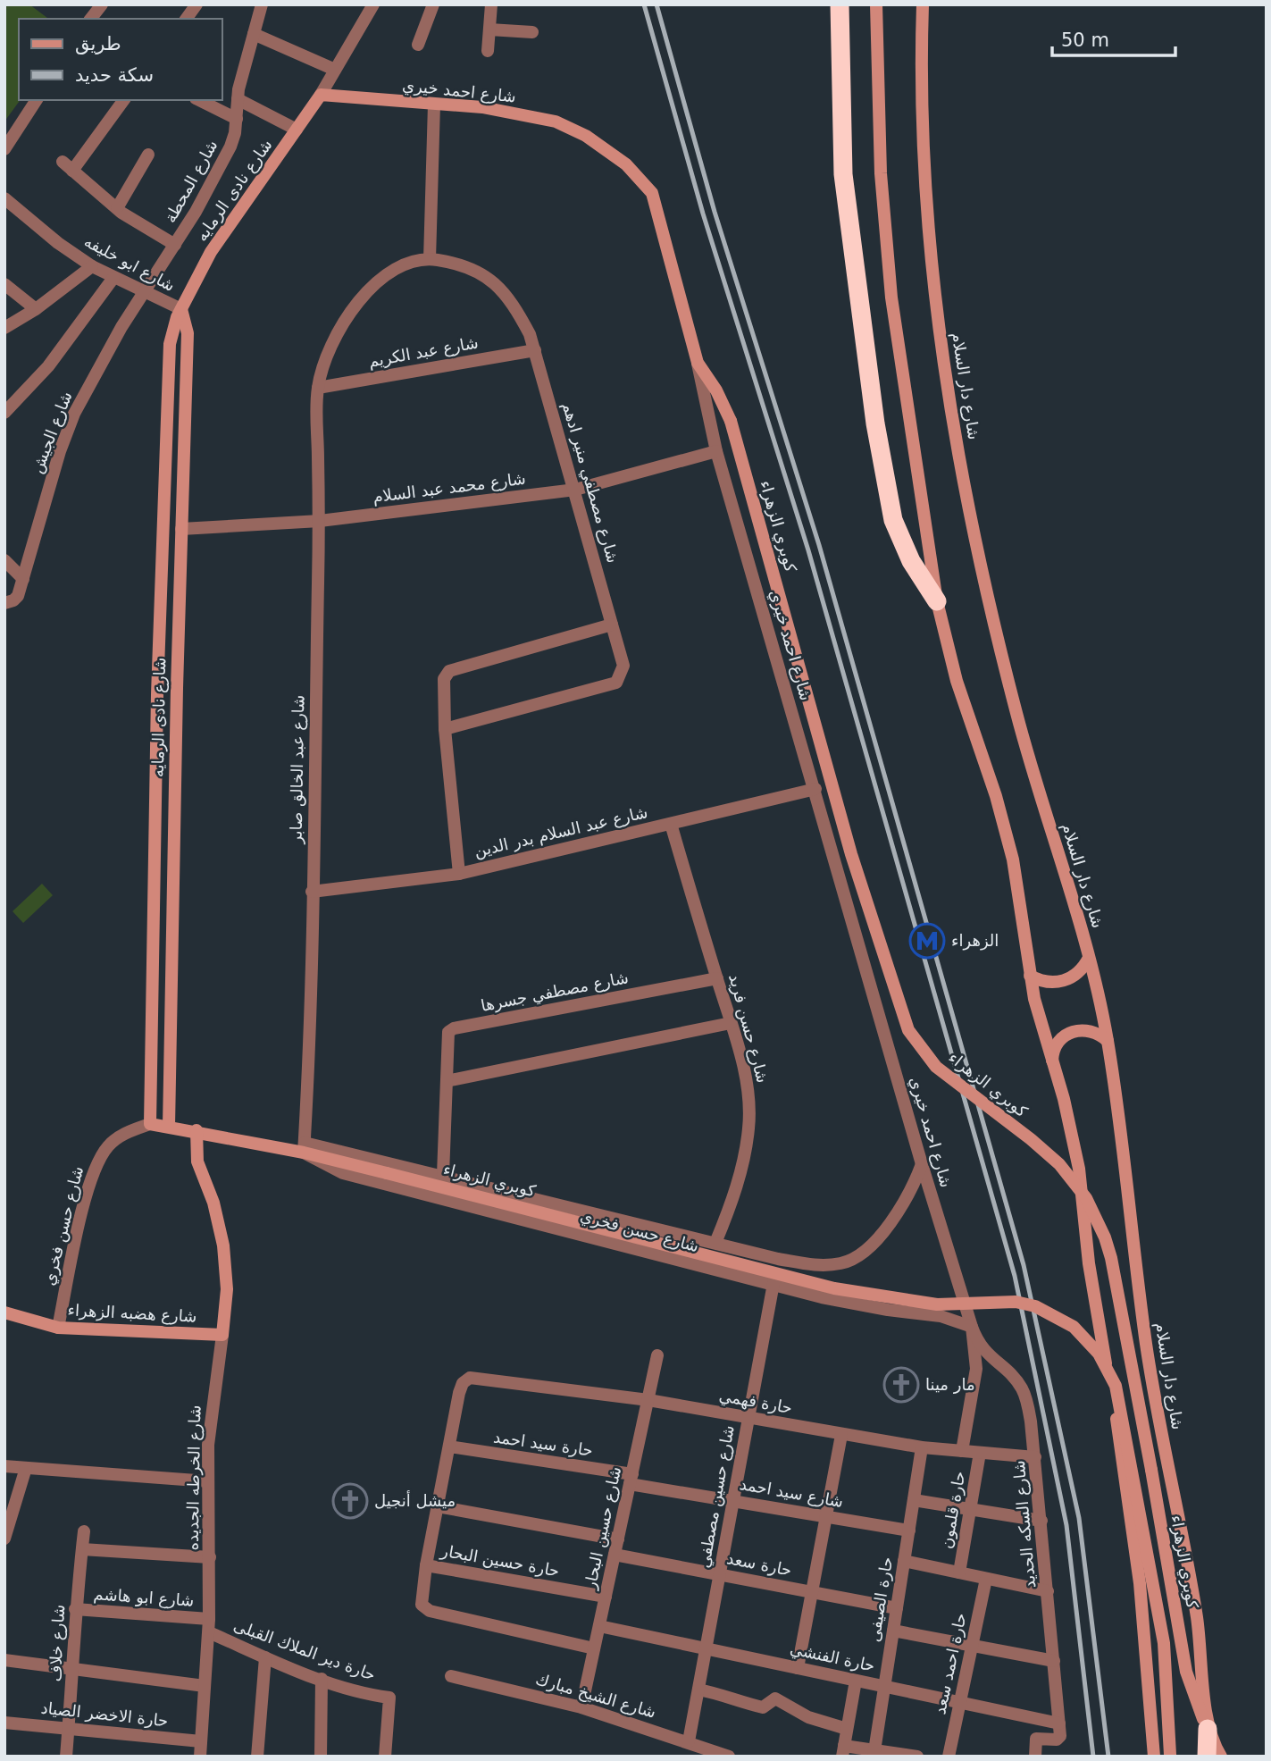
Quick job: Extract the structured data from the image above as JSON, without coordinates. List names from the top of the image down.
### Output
{
  "streets": {
    "main road": [
      "شارع احمد خيري",
      "شارع نادى الرمايه",
      "شارع دار السلام",
      "كوبري الزهراء",
      "شارع هضبه الزهراء",
      "شارع الخرطه الجديده"
    ],
    "street": [
      "شارع المحطة",
      "شارع ابو خليفه",
      "شارع عبد الكريم",
      "شارع الجيش",
      "شارع مصطفي منير ادهم",
      "شارع محمد عبد السلام",
      "شارع عبد الخالق صابر",
      "شارع عبد السلام بدر الدين",
      "شارع مصطفي جسرها",
      "شارع حسن فريد",
      "شارع حسن فخري",
      "حارة فهمي",
      "حارة سيد احمد",
      "شارع سيد احمد",
      "شارع حسين مصطفي",
      "حارة قلمون",
      "شارع السكه الحديد",
      "شارع حسين البحار",
      "حارة حسين البحار",
      "حارة سعد",
      "شارع ابو هاشم",
      "حارة الصيفى",
      "شارع خلاف",
      "حارة دير الملاك القبلى",
      "حارة الفنشي",
      "حارة احمد سعد",
      "شارع الشيخ مبارك",
      "حارة الاخضر الصياد"
    ]
  },
  "crossings": [
    ["شارع احمد خيري", "شارع نادى الرمايه"],
    ["شارع احمد خيري", "شارع محمد عبد السلام"],
    ["شارع احمد خيري", "كوبري الزهراء"],
    ["شارع احمد خيري", "شارع عبد السلام بدر الدين"],
    ["شارع احمد خيري", "شارع حسن فخري"],
    ["شارع احمد خيري", "حارة فهمي"],
    ["شارع احمد خيري", "شارع السكه الحديد"],
    ["شارع المحطة", "شارع ابو خليفه"],
    ["شارع المحطة", "شارع الجيش"],
    ["شارع نادى الرمايه", "شارع ابو خليفه"],
    ["شارع نادى الرمايه", "شارع محمد عبد السلام"],
    ["شارع نادى الرمايه", "كوبري الزهراء"],
    ["شارع نادى الرمايه", "شارع حسن فخري"],
    ["شارع ابو خليفه", "شارع الجيش"],
    ["شارع عبد الكريم", "شارع مصطفي منير ادهم"],
    ["شارع عبد الكريم", "شارع عبد الخالق صابر"],
    ["شارع دار السلام", "كوبري الزهراء"],
    ["شارع مصطفي منير ادهم", "شارع محمد عبد السلام"],
    ["شارع مصطفي منير ادهم", "شارع عبد الخالق صابر"],
    ["شارع محمد عبد السلام", "شارع عبد الخالق صابر"],
    ["كوبري الزهراء", "شارع عبد الخالق صابر"],
    ["كوبري الزهراء", "شارع حسن فخري"],
    ["كوبري الزهراء", "شارع الخرطه الجديده"],
    ["شارع عبد الخالق صابر", "شارع عبد السلام بدر الدين"],
    ["شارع عبد الخالق صابر", "شارع حسن فخري"],
    ["شارع عبد السلام بدر الدين", "شارع حسن فريد"],
    ["شارع مصطفي جسرها", "شارع حسن فريد"],
    ["شارع مصطفي جسرها", "شارع حسن فخري"],
    ["شارع حسن فريد", "شارع حسن فخري"],
    ["شارع حسن فخري", "شارع هضبه الزهراء"],
    ["شارع حسن فخري", "شارع حسين مصطفي"],
    ["شارع حسن فخري", "شارع السكه الحديد"],
    ["شارع هضبه الزهراء", "شارع الخرطه الجديده"],
    ["حارة فهمي", "حارة سيد احمد"],
    ["حارة فهمي", "شارع حسين مصطفي"],
    ["حارة فهمي", "حارة قلمون"],
    ["حارة فهمي", "شارع السكه الحديد"],
    ["حارة فهمي", "شارع حسين البحار"],
    ["حارة فهمي", "حارة الصيفى"],
    ["حارة سيد احمد", "شارع سيد احمد"],
    ["حارة سيد احمد", "شارع حسين البحار"],
    ["شارع الخرطه الجديده", "شارع ابو هاشم"],
    ["شارع الخرطه الجديده", "حارة دير الملاك القبلى"],
    ["شارع الخرطه الجديده", "حارة الاخضر الصياد"],
    ["شارع سيد احمد", "شارع حسين مصطفي"],
    ["شارع سيد احمد", "شارع حسين البحار"],
    ["شارع سيد احمد", "حارة الصيفى"],
    ["شارع حسين مصطفي", "حارة سعد"],
    ["شارع حسين مصطفي", "حارة الفنشي"],
    ["شارع حسين مصطفي", "شارع الشيخ مبارك"],
    ["شارع السكه الحديد", "حارة الفنشي"],
    ["شارع حسين البحار", "حارة حسين البحار"],
    ["شارع حسين البحار", "حارة سعد"],
    ["شارع حسين البحار", "حارة الفنشي"],
    ["شارع حسين البحار", "شارع الشيخ مبارك"],
    ["حارة سعد", "حارة الصيفى"],
    ["شارع ابو هاشم", "شارع خلاف"],
    ["شارع ابو هاشم", "حارة دير الملاك القبلى"],
    ["حارة الصيفى", "حارة الفنشي"],
    ["شارع خلاف", "حارة الاخضر الصياد"],
    ["حارة الفنشي", "حارة احمد سعد"]
  ],
  "places": {
    "metro station": ["الزهراء"],
    "church": ["مار مينا", "ميشل أنجيل"]
  },
  "legend": ["طريق", "سكة حديد"],
  "scale_bar": "50 m"
}
